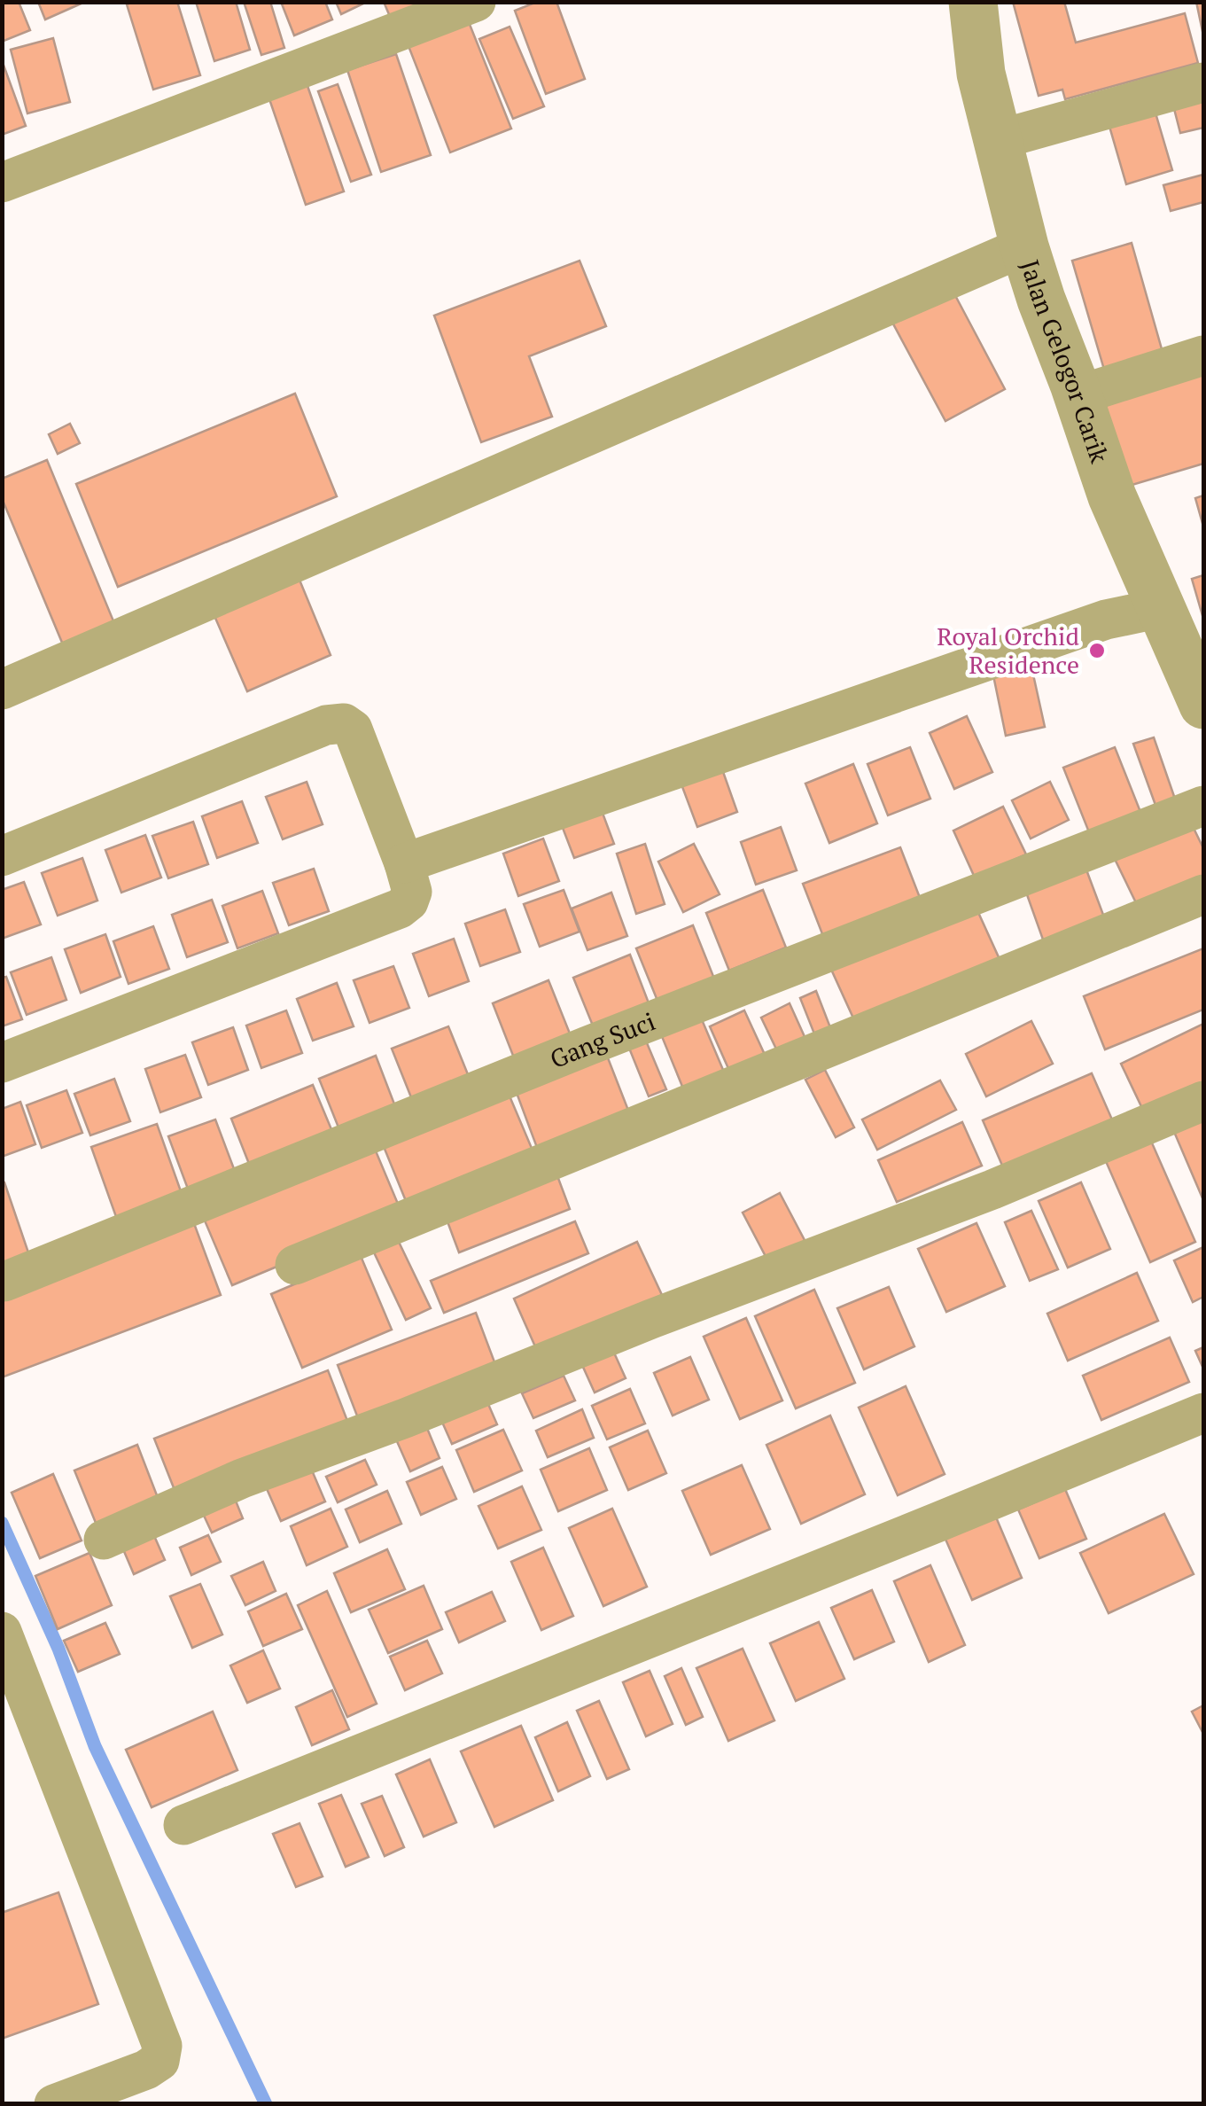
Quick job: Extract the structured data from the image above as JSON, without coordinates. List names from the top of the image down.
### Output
{
  "streets": {
    "street": ["Jalan Gelogor Carik", "Gang Suci"]
  },
  "places": ["Royal Orchid Residence"]
}
